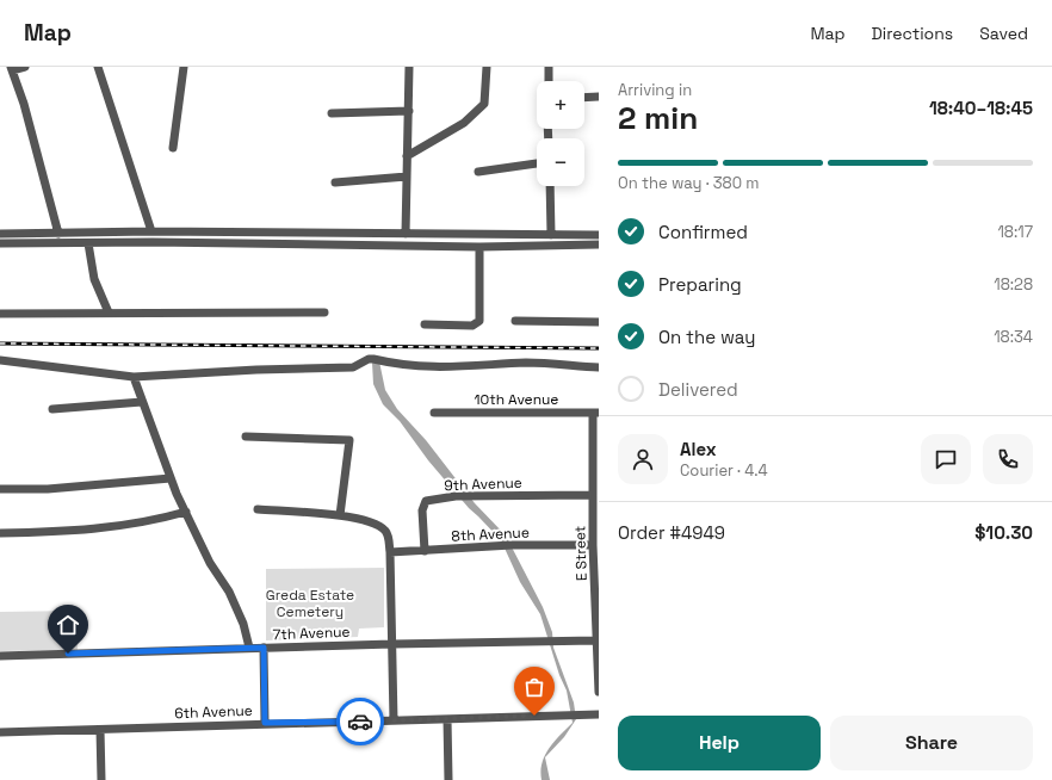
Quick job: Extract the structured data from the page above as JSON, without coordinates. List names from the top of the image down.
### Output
{
  "streets": {
    "street": [
      "10th Avenue",
      "9th Avenue",
      "8th Avenue",
      "E Street",
      "7th Avenue",
      "6th Avenue"
    ]
  },
  "crossings": [
    ["10th Avenue", "E Street"],
    ["9th Avenue", "8th Avenue"],
    ["9th Avenue", "E Street"],
    ["8th Avenue", "E Street"],
    ["E Street", "7th Avenue"]
  ],
  "parks": ["Greda Estate Cemetery"],
  "page": {
    "header": "Map",
    "nav": ["Map", "Directions", "Saved"],
    "heading": ["2 min", "Arriving in", "18:40–18:45"],
    "panel": [
      "Alex",
      "Courier · 4.4",
      "Order #4949",
      "$10.30"
    ],
    "map_buttons": ["+", "−"],
    "bar": "On the way · 380 m",
    "list": [
      ["Confirmed", "18:17"],
      ["Preparing", "18:28"],
      ["On the way", "18:34"],
      "Delivered"
    ],
    "buttons": ["Help", "Share"]
  }
}
